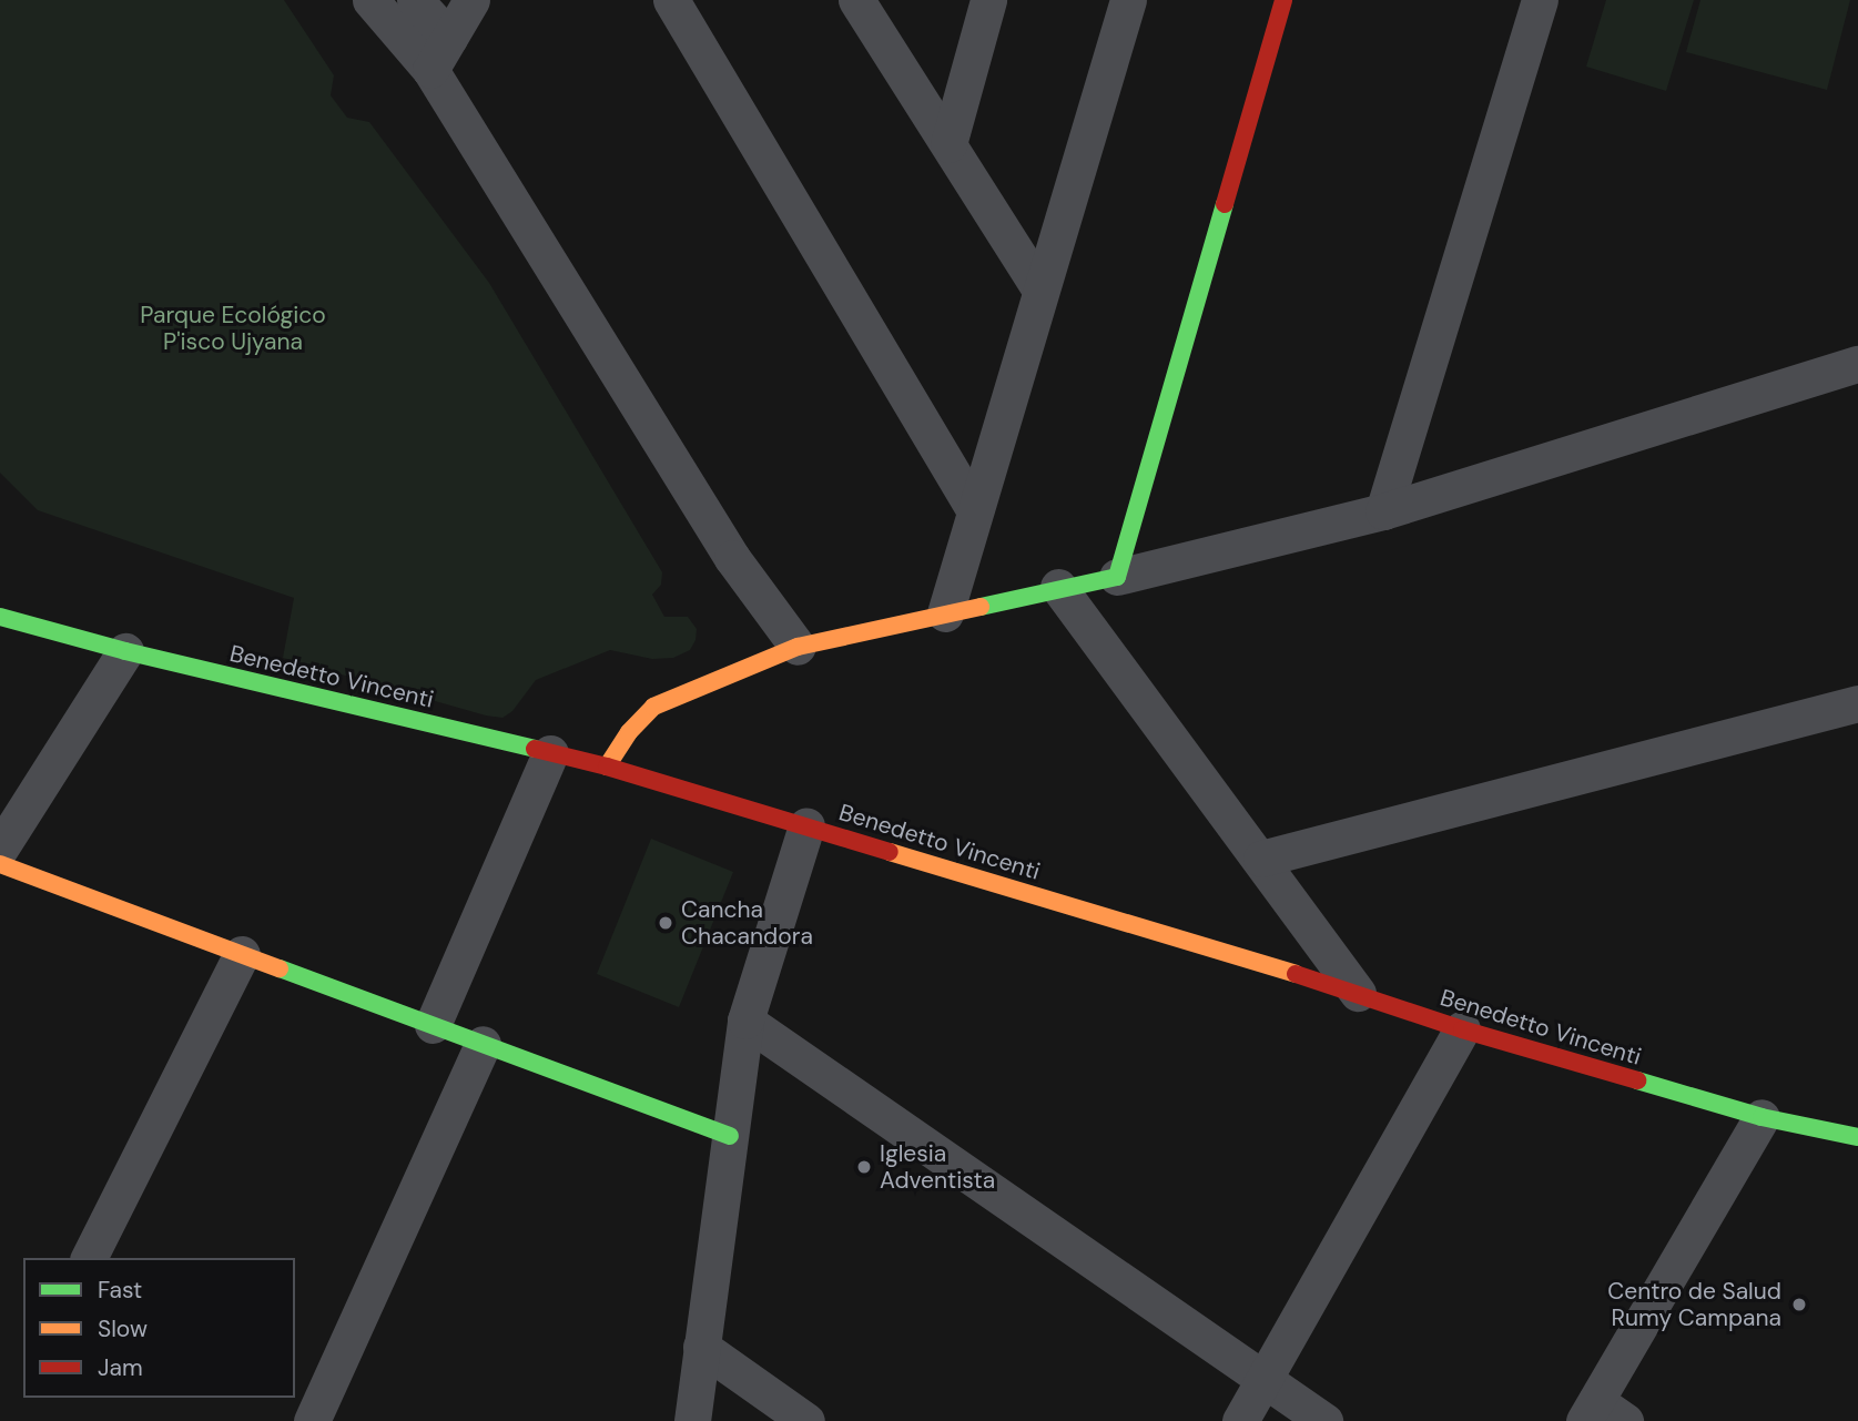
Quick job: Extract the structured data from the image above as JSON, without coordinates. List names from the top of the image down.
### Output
{
  "streets": {
    "street": ["Benedetto Vincenti"]
  },
  "parks": ["Parque Ecológico P'isco Ujyana"],
  "places": ["Cancha Chacandora", "Iglesia Adventista", "Centro de Salud Rumy Campana"],
  "legend": ["Fast", "Slow", "Jam"]
}
